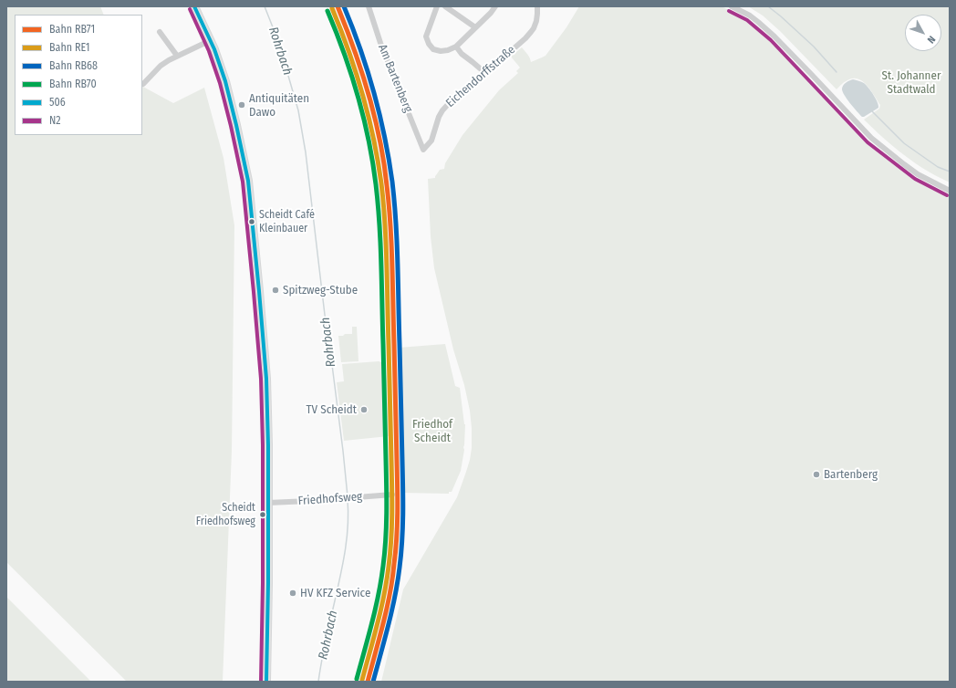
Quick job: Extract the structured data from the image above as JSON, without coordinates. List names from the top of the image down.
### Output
{
  "streets": {
    "street": ["Eichendorffstraße", "Am Bartenberg", "Friedhofsweg"]
  },
  "crossings": [
    ["Eichendorffstraße", "Am Bartenberg"]
  ],
  "water": ["Rohrbach"],
  "parks": ["St. Johanner Stadtwald", "Friedhof Scheidt"],
  "places": [
    "Antiquitäten Dawo",
    "Scheidt Café Kleinbauer",
    "Spitzweg-Stube",
    "TV Scheidt",
    "Bartenberg",
    "Scheidt Friedhofsweg",
    "HV KFZ Service"
  ],
  "lines": [
    "rail line RB71",
    "rail line RB68",
    "transit line 506",
    "rail line RE1",
    "transit line N2",
    "rail line RB70"
  ],
  "legend": [
    "Bahn RB71",
    "Bahn RE1",
    "Bahn RB68",
    "Bahn RB70",
    "506",
    "N2"
  ],
  "north": "bottom right"
}
